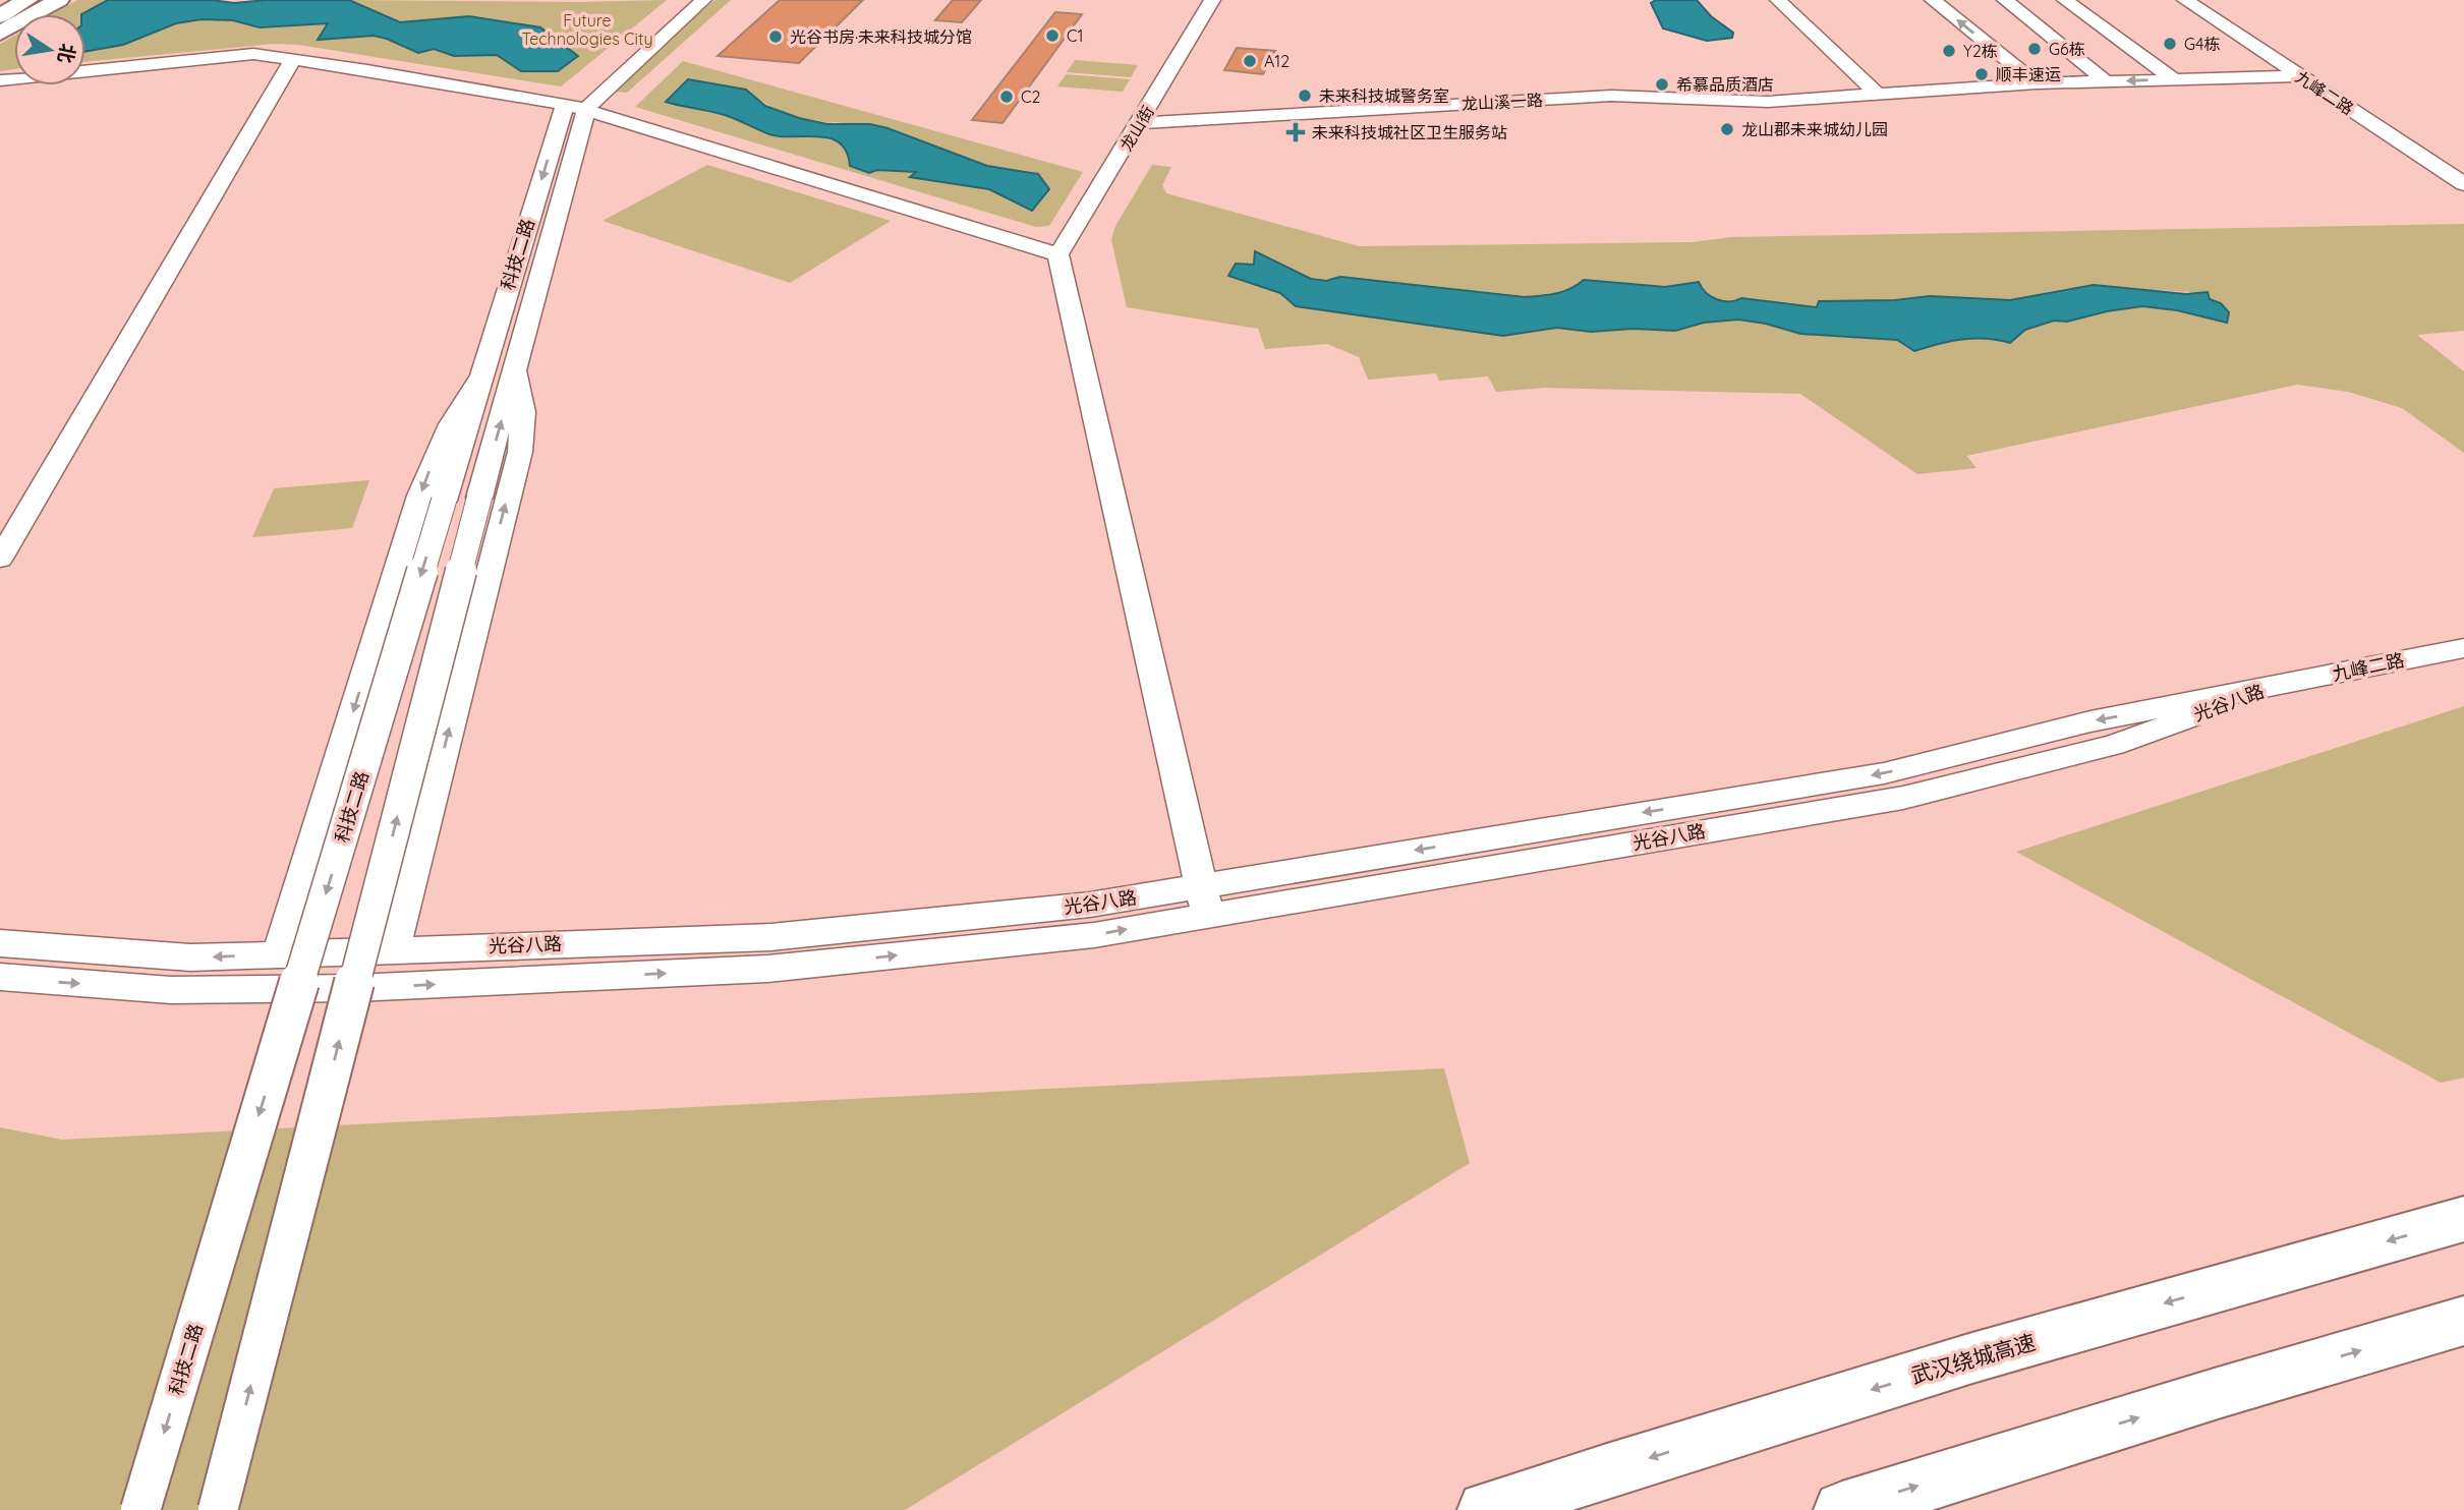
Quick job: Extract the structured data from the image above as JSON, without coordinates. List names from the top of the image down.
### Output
{
  "streets": {
    "main road": ["武汉绕城高速"],
    "street": [
      "九峰二路",
      "龙山溪一路",
      "龙山街",
      "科技二路",
      "光谷八路"
    ]
  },
  "crossings": [
    ["九峰二路", "龙山溪一路"],
    ["九峰二路", "光谷八路"],
    ["龙山溪一路", "龙山街"]
  ],
  "parks": ["Future Technologies City"],
  "places": {
    "other": [
      "C1",
      "光谷书房·未来科技城分馆",
      "G4栋",
      "G6栋",
      "Y2栋",
      "A12",
      "顺丰速运",
      "希慕品质酒店",
      "未来科技城警务室",
      "C2",
      "龙山郡未来城幼儿园"
    ],
    "health": ["未来科技城社区卫生服务站"]
  },
  "north": "right"
}
